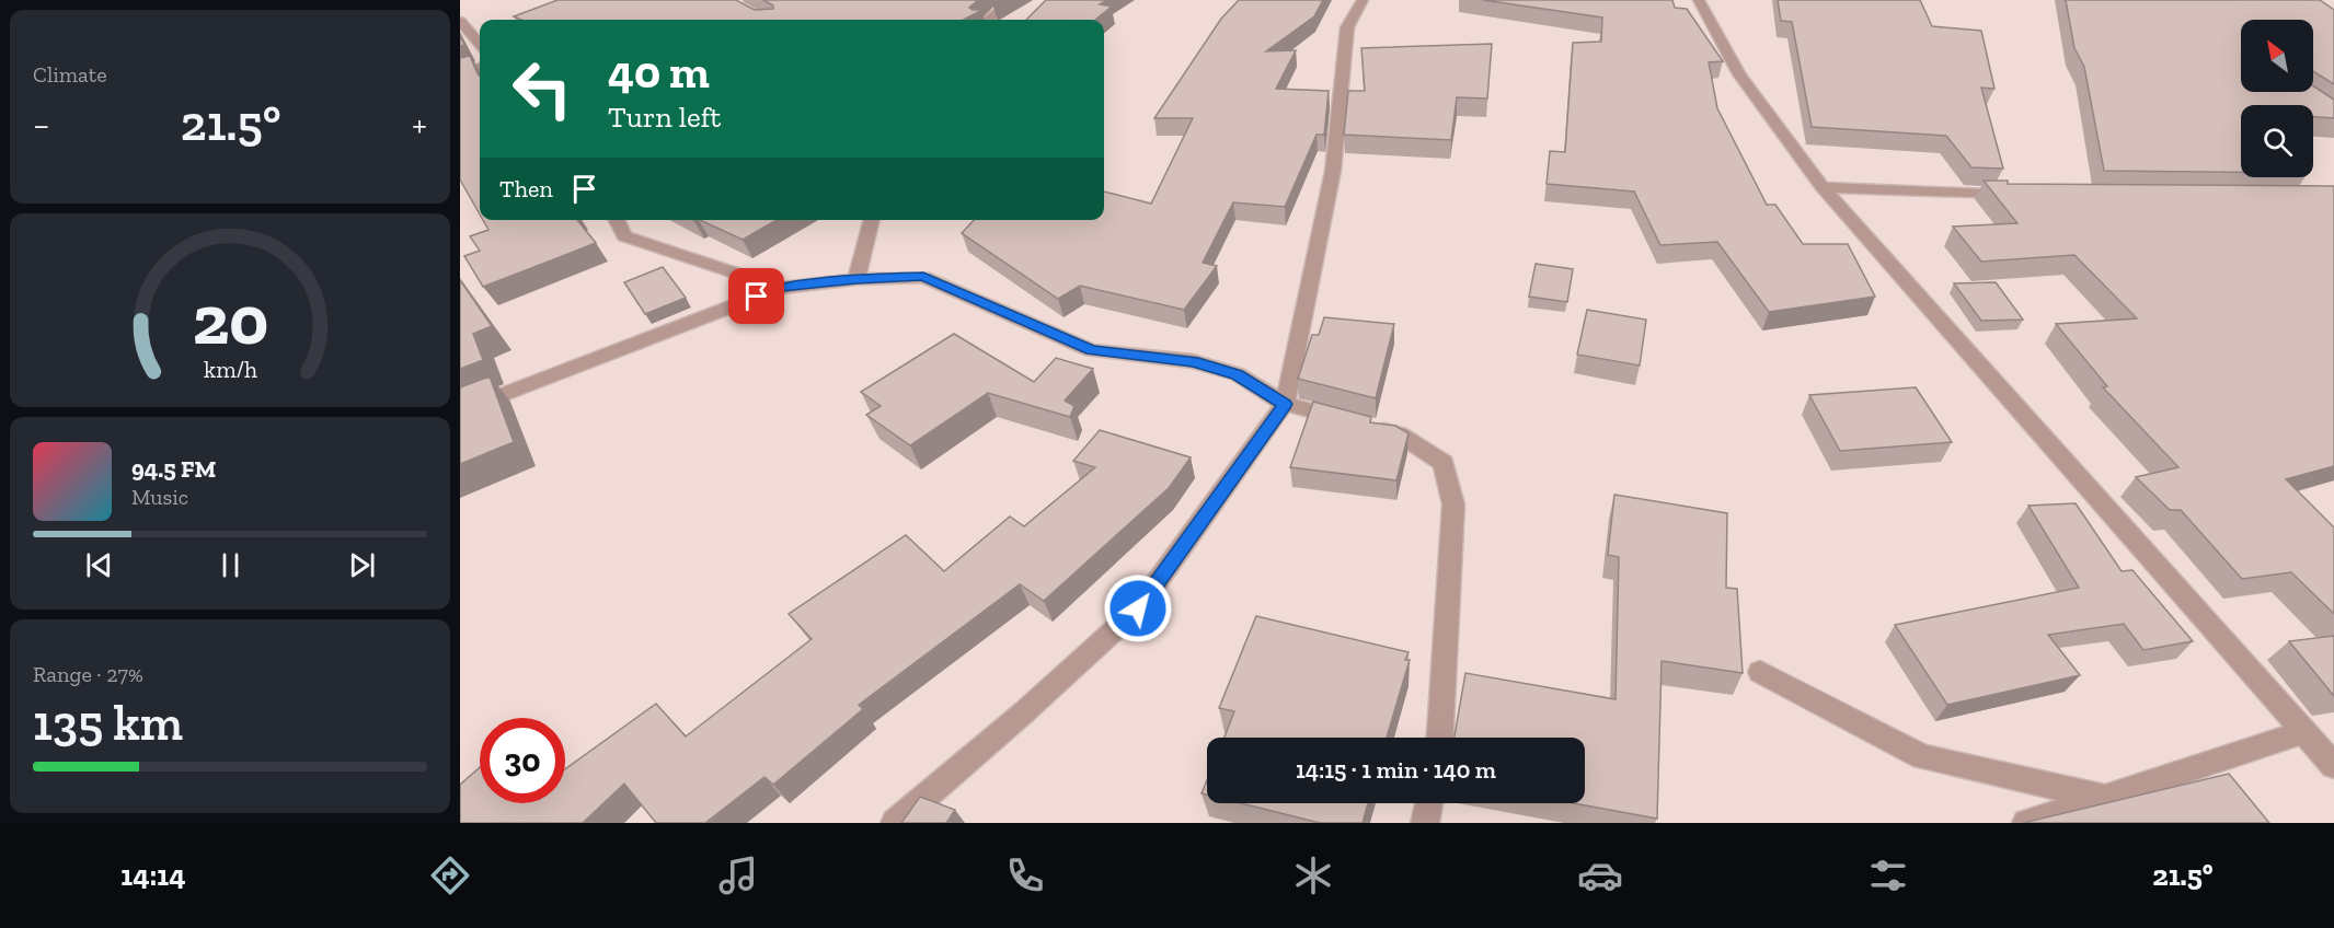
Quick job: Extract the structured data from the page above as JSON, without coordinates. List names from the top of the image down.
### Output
{
  "north": "top left",
  "page": {
    "tile": [
      "Climate",
      ["Range · 27%", "135 km"]
    ],
    "turn": ["40 m", "Turn left"],
    "heat": ["−", "21.5°", "+"],
    "then": "Then",
    "song": ["94.5 FM", "Music"],
    "limit": "30",
    "trip": "14:15 · 1 min · 140 m",
    "tabs": ["14:14", "21.5°"],
    "gauge": ["20", "km/h"]
  }
}
